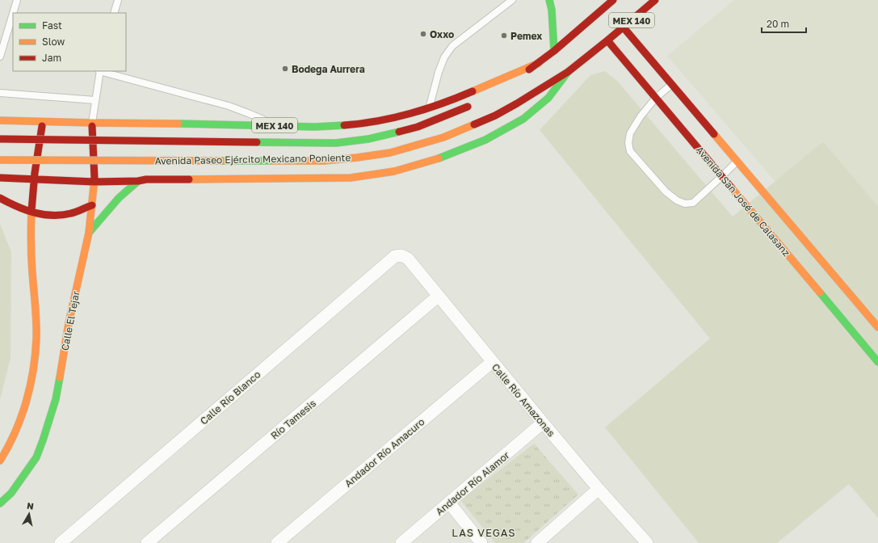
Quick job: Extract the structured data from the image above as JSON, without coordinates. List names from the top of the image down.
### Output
{
  "streets": {
    "main road": [
      "MEX 140",
      "Avenida Paseo Ejército Mexicano Poniente",
      "Avenida San José de Calasanz",
      "Calle El Tejar"
    ],
    "street": [
      "Calle Río Blanco",
      "Calle Río Amazonas",
      "Río Tamesis",
      "Andador Río Amacuro",
      "Andador Río Alamor"
    ]
  },
  "crossings": [
    ["MEX 140", "Avenida Paseo Ejército Mexicano Poniente"],
    ["MEX 140", "Calle El Tejar"],
    ["Avenida Paseo Ejército Mexicano Poniente", "Avenida San José de Calasanz"],
    ["Calle Río Blanco", "Calle Río Amazonas"],
    ["Calle Río Amazonas", "Río Tamesis"],
    ["Calle Río Amazonas", "Andador Río Amacuro"],
    ["Calle Río Amazonas", "Andador Río Alamor"]
  ],
  "districts": ["LAS VEGAS"],
  "places": ["Oxxo", "Pemex", "Bodega Aurrera"],
  "legend": ["Fast", "Slow", "Jam"],
  "scale_bar": "20 m",
  "north": "top"
}
